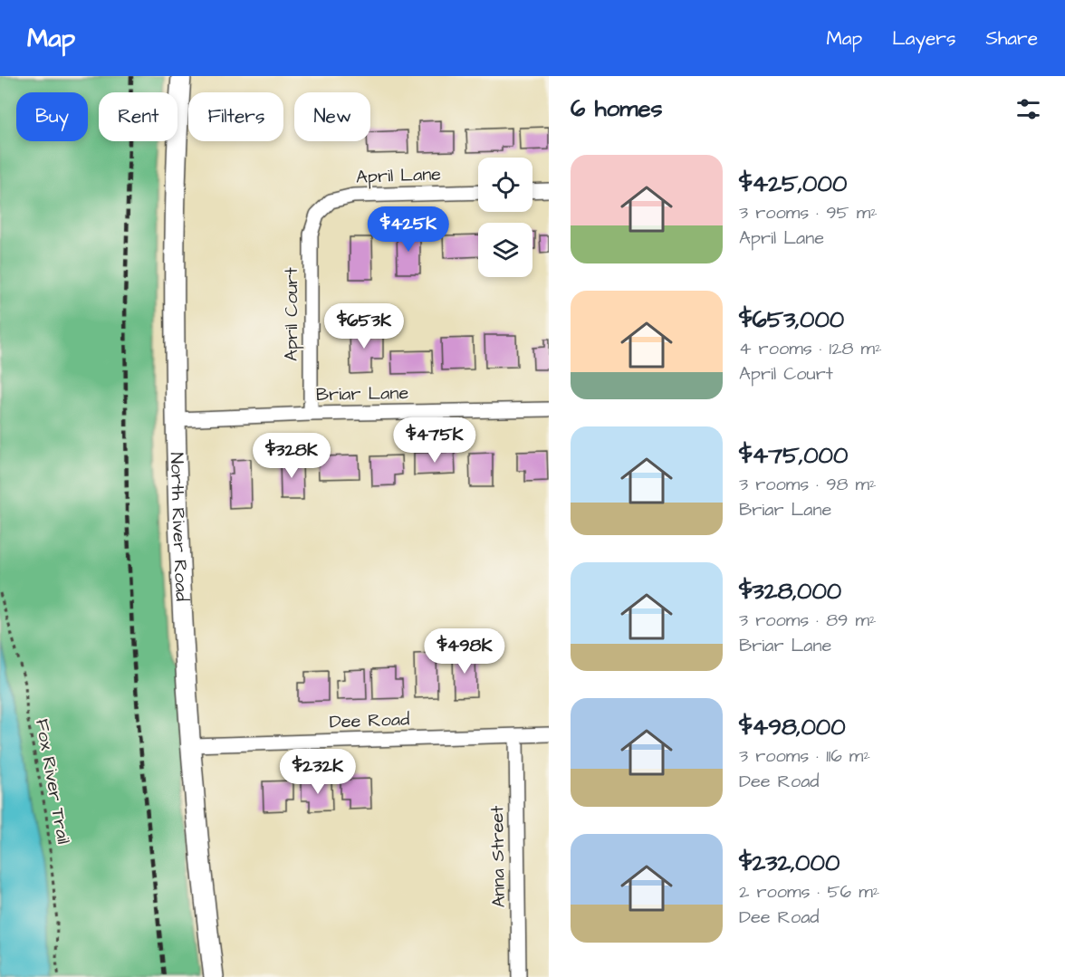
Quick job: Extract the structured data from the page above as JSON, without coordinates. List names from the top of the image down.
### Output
{
  "streets": {
    "main road": ["North River Road"],
    "street": [
      "April Lane",
      "April Court",
      "Briar Lane",
      "Dee Road",
      "Anna Street"
    ],
    "path": ["Fox River Trail"]
  },
  "crossings": [
    ["April Lane", "April Court"],
    ["April Court", "Briar Lane"],
    ["Briar Lane", "North River Road"],
    ["North River Road", "Dee Road"],
    ["Dee Road", "Anna Street"]
  ],
  "page": {
    "header": "Map",
    "nav": ["Map", "Layers", "Share"],
    "heading": "6 homes",
    "chip": [
      "Buy",
      "Rent",
      "Filters",
      "New"
    ],
    "list": [
      {
        "name": "$425,000",
        "note": "3 rooms · 95 m² · April Lane"
      },
      {
        "name": "$653,000",
        "note": "4 rooms · 128 m² · April Court"
      },
      {
        "name": "$475,000",
        "note": "3 rooms · 98 m² · Briar Lane"
      },
      {
        "name": "$328,000",
        "note": "3 rooms · 89 m² · Briar Lane"
      },
      {
        "name": "$498,000",
        "note": "3 rooms · 116 m² · Dee Road"
      },
      {
        "name": "$232,000",
        "note": "2 rooms · 56 m² · Dee Road"
      }
    ],
    "price": [
      "$425K",
      "$653K",
      "$475K",
      "$328K",
      "$498K",
      "$232K"
    ]
  }
}
